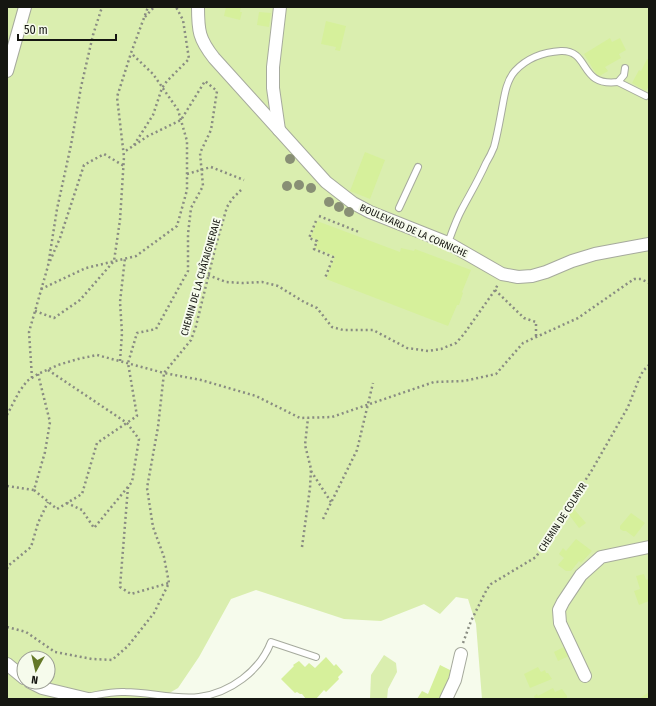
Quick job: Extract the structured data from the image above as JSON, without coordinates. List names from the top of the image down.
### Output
{
  "streets": {
    "street": ["BOULEVARD DE LA CORNICHE"],
    "path": ["CHEMIN DE LA CHÂTAIGNERAIE", "CHEMIN DE COLMYR"]
  },
  "scale_bar": "50 m",
  "north": "bottom"
}
